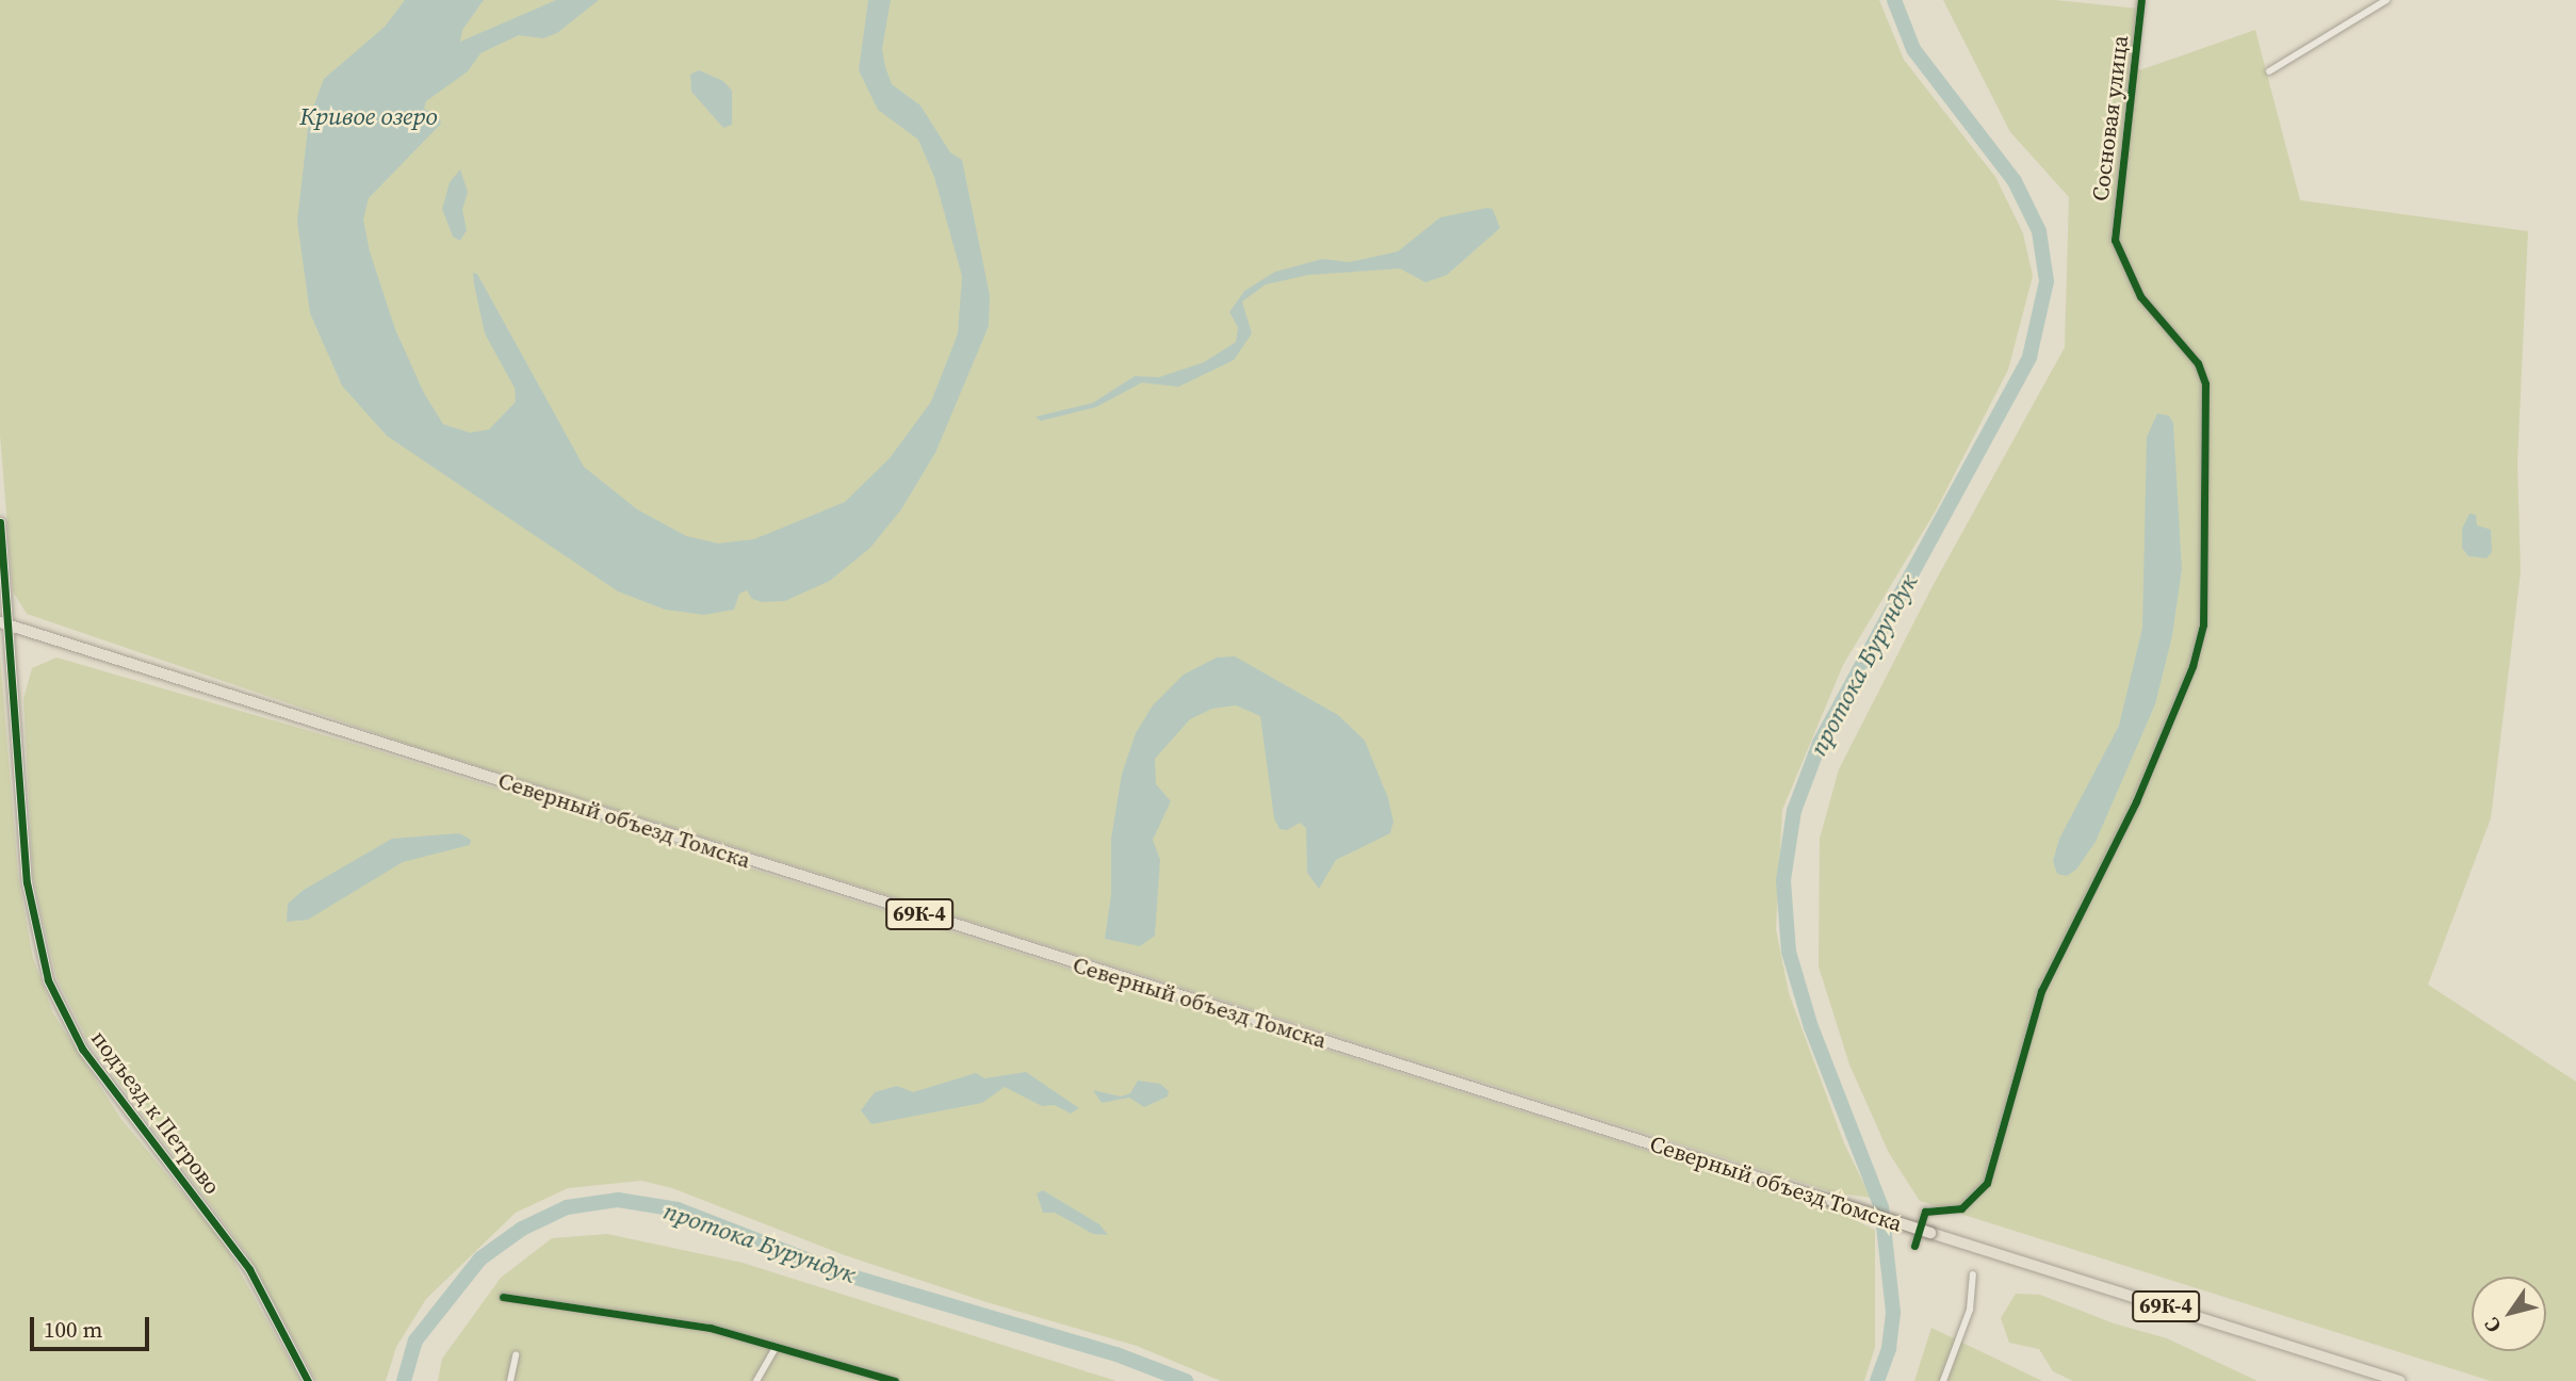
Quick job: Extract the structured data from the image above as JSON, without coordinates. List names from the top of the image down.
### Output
{
  "streets": {
    "main road": ["Северный объезд Томска", "69К-4"],
    "street": ["Сосновая улица", "подъезд к Петрово"]
  },
  "crossings": [
    ["Северный объезд Томска", "подъезд к Петрово"]
  ],
  "water": ["Кривое озеро", "протока Бурундук"],
  "scale_bar": "100 m",
  "north": "bottom left"
}
